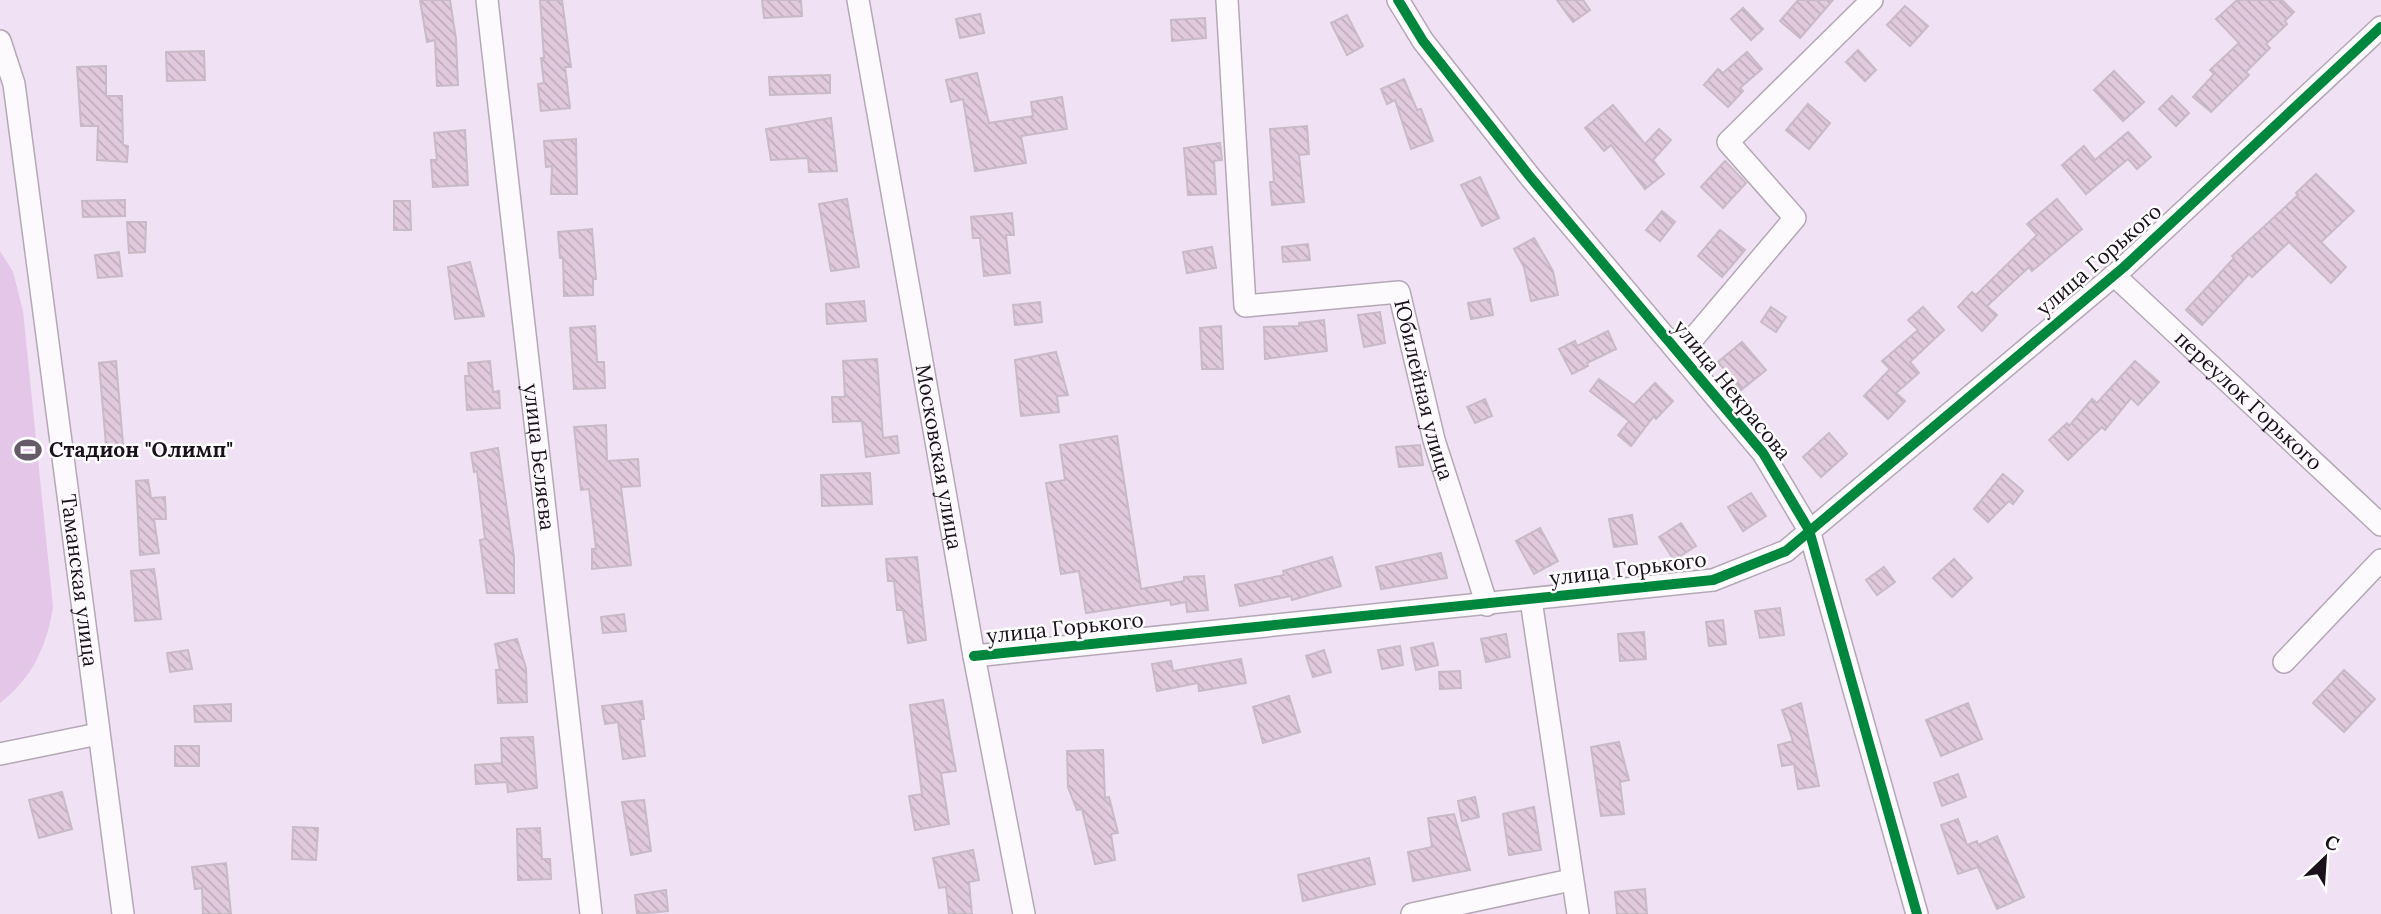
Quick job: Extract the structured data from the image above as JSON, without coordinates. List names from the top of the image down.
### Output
{
  "streets": {
    "street": [
      "улица Горького",
      "Юбилейная улица",
      "улица Некрасова",
      "переулок Горького",
      "улица Беляева",
      "Московская улица",
      "Таманская улица"
    ]
  },
  "crossings": [
    ["улица Горького", "Юбилейная улица"],
    ["улица Горького", "улица Некрасова"],
    ["улица Горького", "переулок Горького"],
    ["улица Горького", "Московская улица"]
  ],
  "places": {
    "sports": ["Стадион \"Олимп\""]
  },
  "north": "top right"
}
